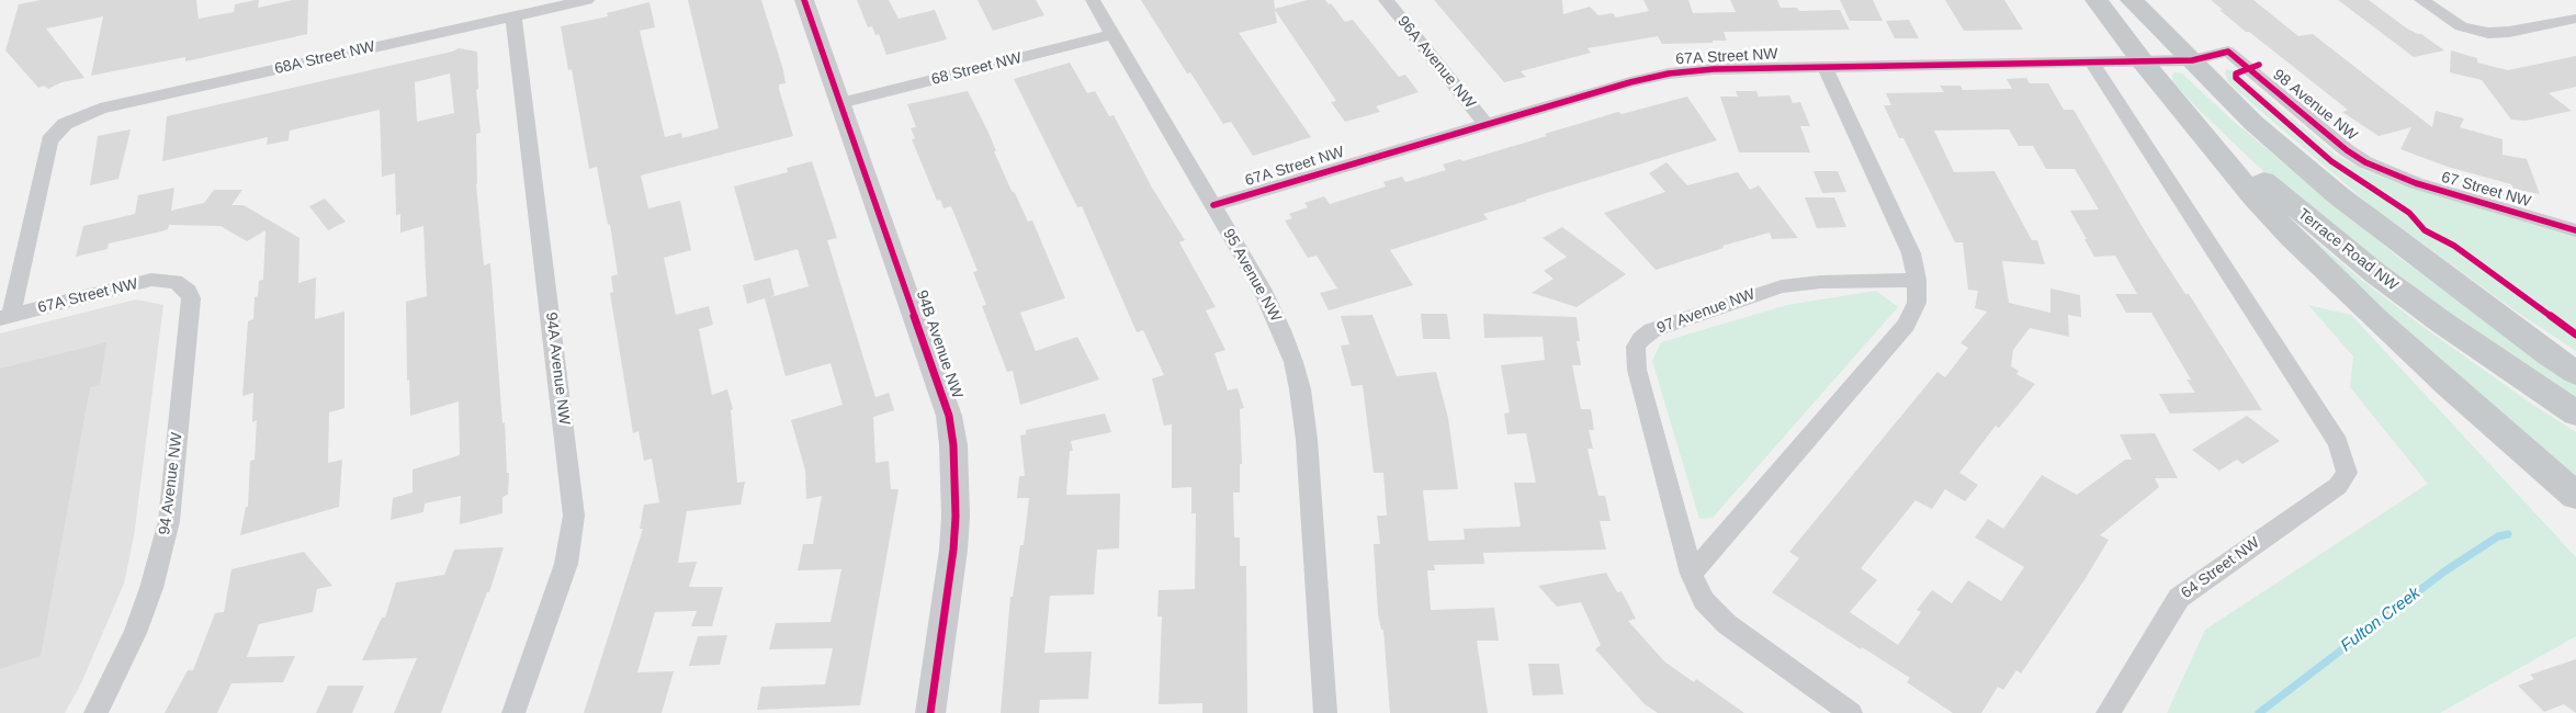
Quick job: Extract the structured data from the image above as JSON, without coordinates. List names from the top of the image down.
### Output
{
  "streets": {
    "main road": ["Terrace Road NW"],
    "street": [
      "67A Street NW",
      "68A Street NW",
      "96A Avenue NW",
      "68 Street NW",
      "98 Avenue NW",
      "67 Street NW",
      "95 Avenue NW",
      "97 Avenue NW",
      "94B Avenue NW",
      "94A Avenue NW",
      "94 Avenue NW",
      "64 Street NW"
    ]
  },
  "crossings": [
    ["67A Street NW", "68A Street NW"],
    ["67A Street NW", "96A Avenue NW"],
    ["67A Street NW", "98 Avenue NW"],
    ["67A Street NW", "Terrace Road NW"],
    ["67A Street NW", "95 Avenue NW"],
    ["67A Street NW", "94 Avenue NW"],
    ["67A Street NW", "64 Street NW"],
    ["68A Street NW", "94A Avenue NW"],
    ["68 Street NW", "95 Avenue NW"],
    ["68 Street NW", "94B Avenue NW"],
    ["98 Avenue NW", "67 Street NW"]
  ],
  "water": ["Fulton Creek"]
}
